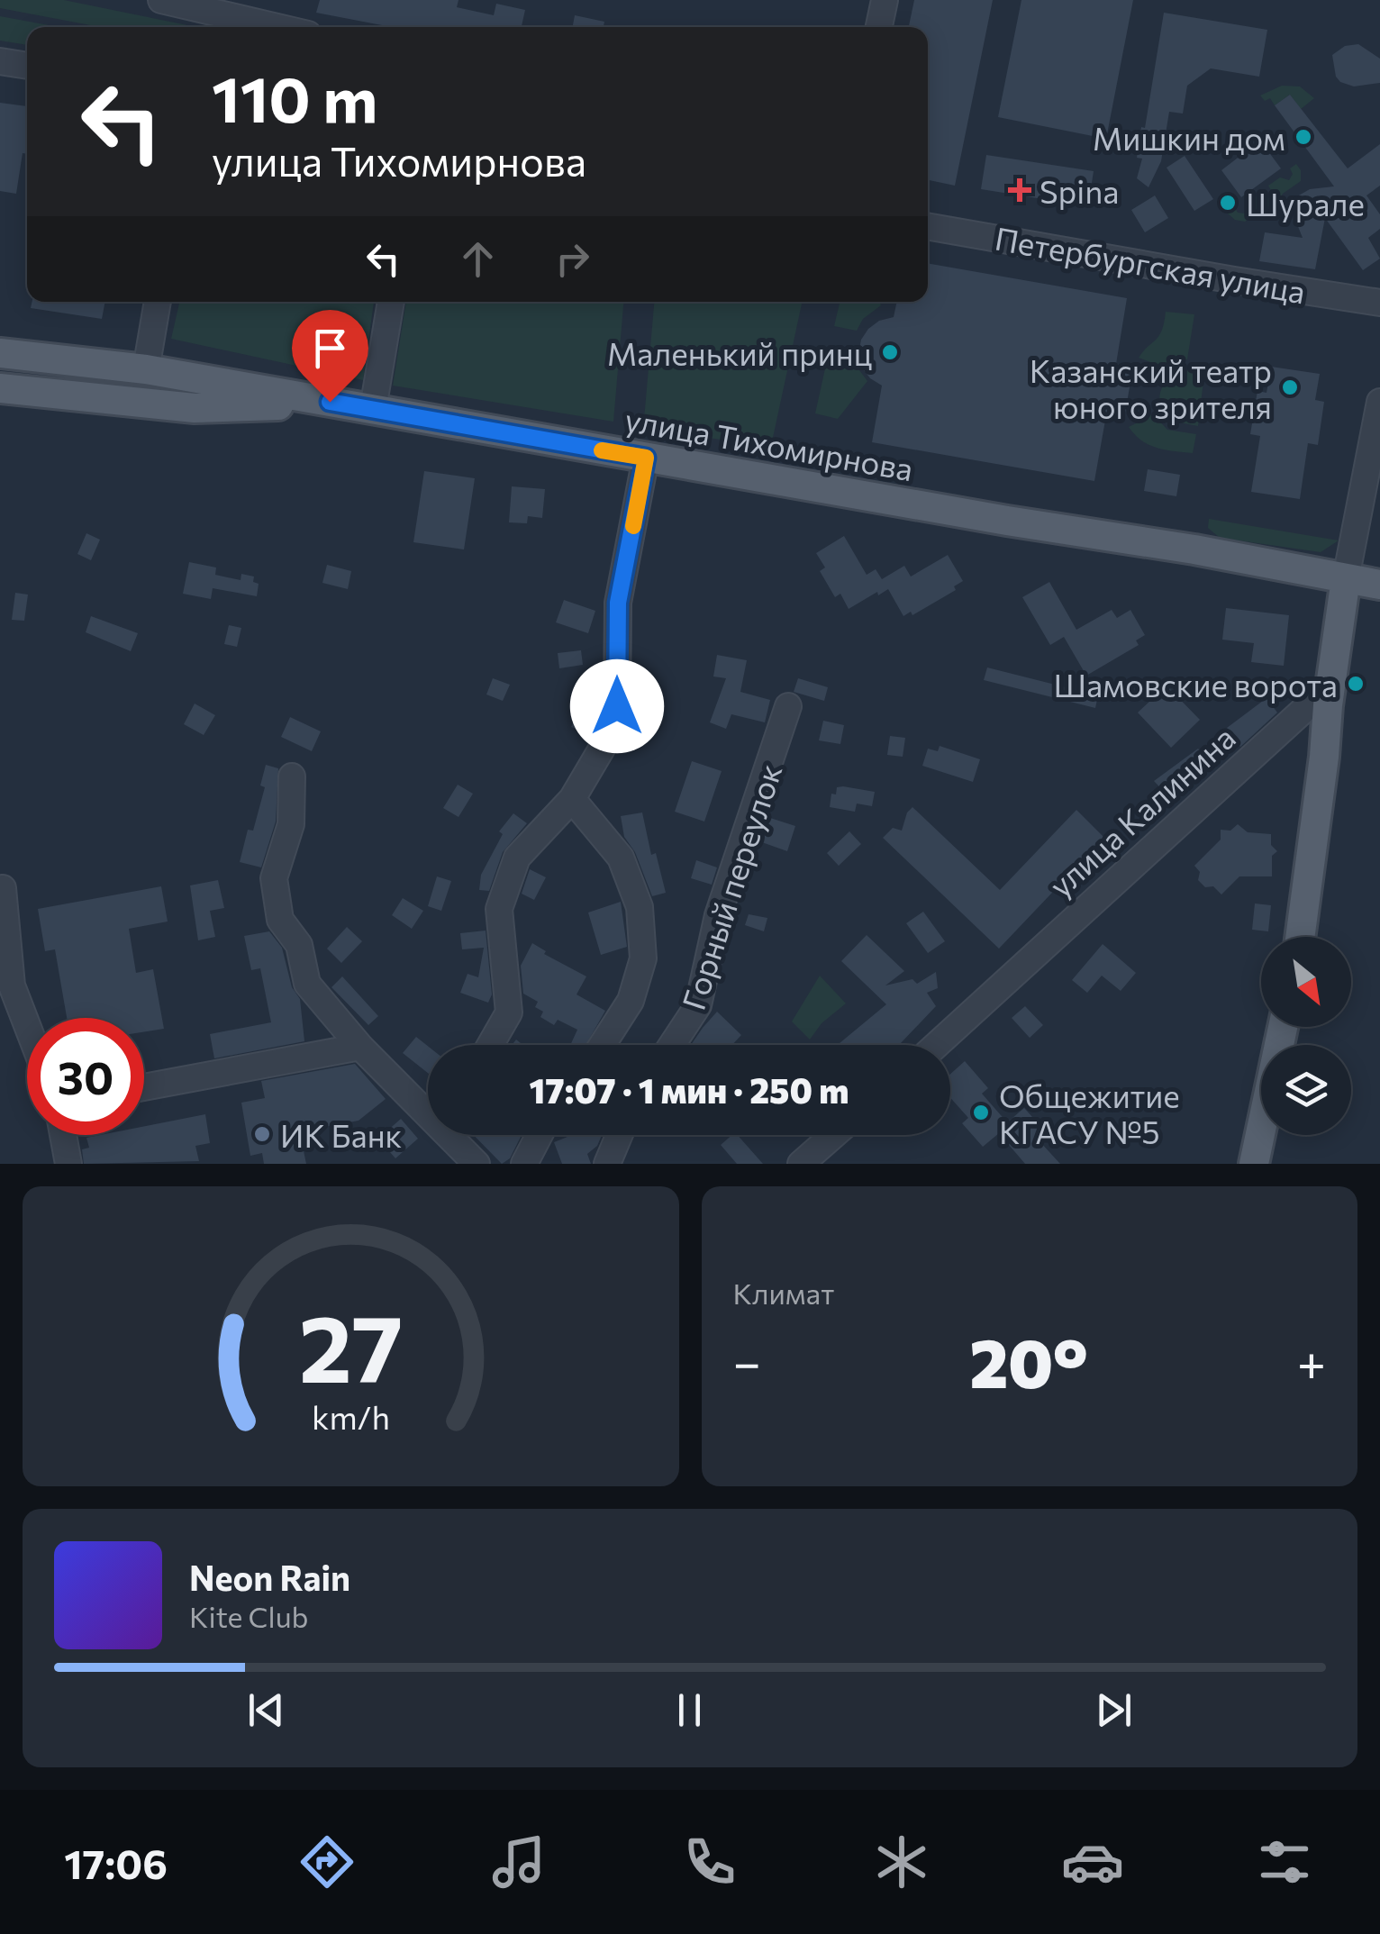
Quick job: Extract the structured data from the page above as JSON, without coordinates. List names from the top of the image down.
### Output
{
  "streets": {
    "main road": ["улица Тихомирнова"],
    "street": ["Петербургская улица", "улица Калинина", "Горный переулок"]
  },
  "places": {
    "other": [
      "Мишкин дом",
      "Шурале",
      "Маленький принц",
      "Казанский театр юного зрителя",
      "Шамовские ворота",
      "Общежитие КГАСУ №5",
      "ИК Банк"
    ],
    "health": ["Spina"]
  },
  "north": "bottom right",
  "page": {
    "turn": ["110 m", "улица Тихомирнова"],
    "limit": "30",
    "trip": "17:07 · 1 мин · 250 m",
    "tile": "Климат",
    "heat": ["−", "20°", "+"],
    "song": ["Neon Rain", "Kite Club"],
    "tabs": "17:06",
    "gauge": ["27", "km/h"]
  }
}
